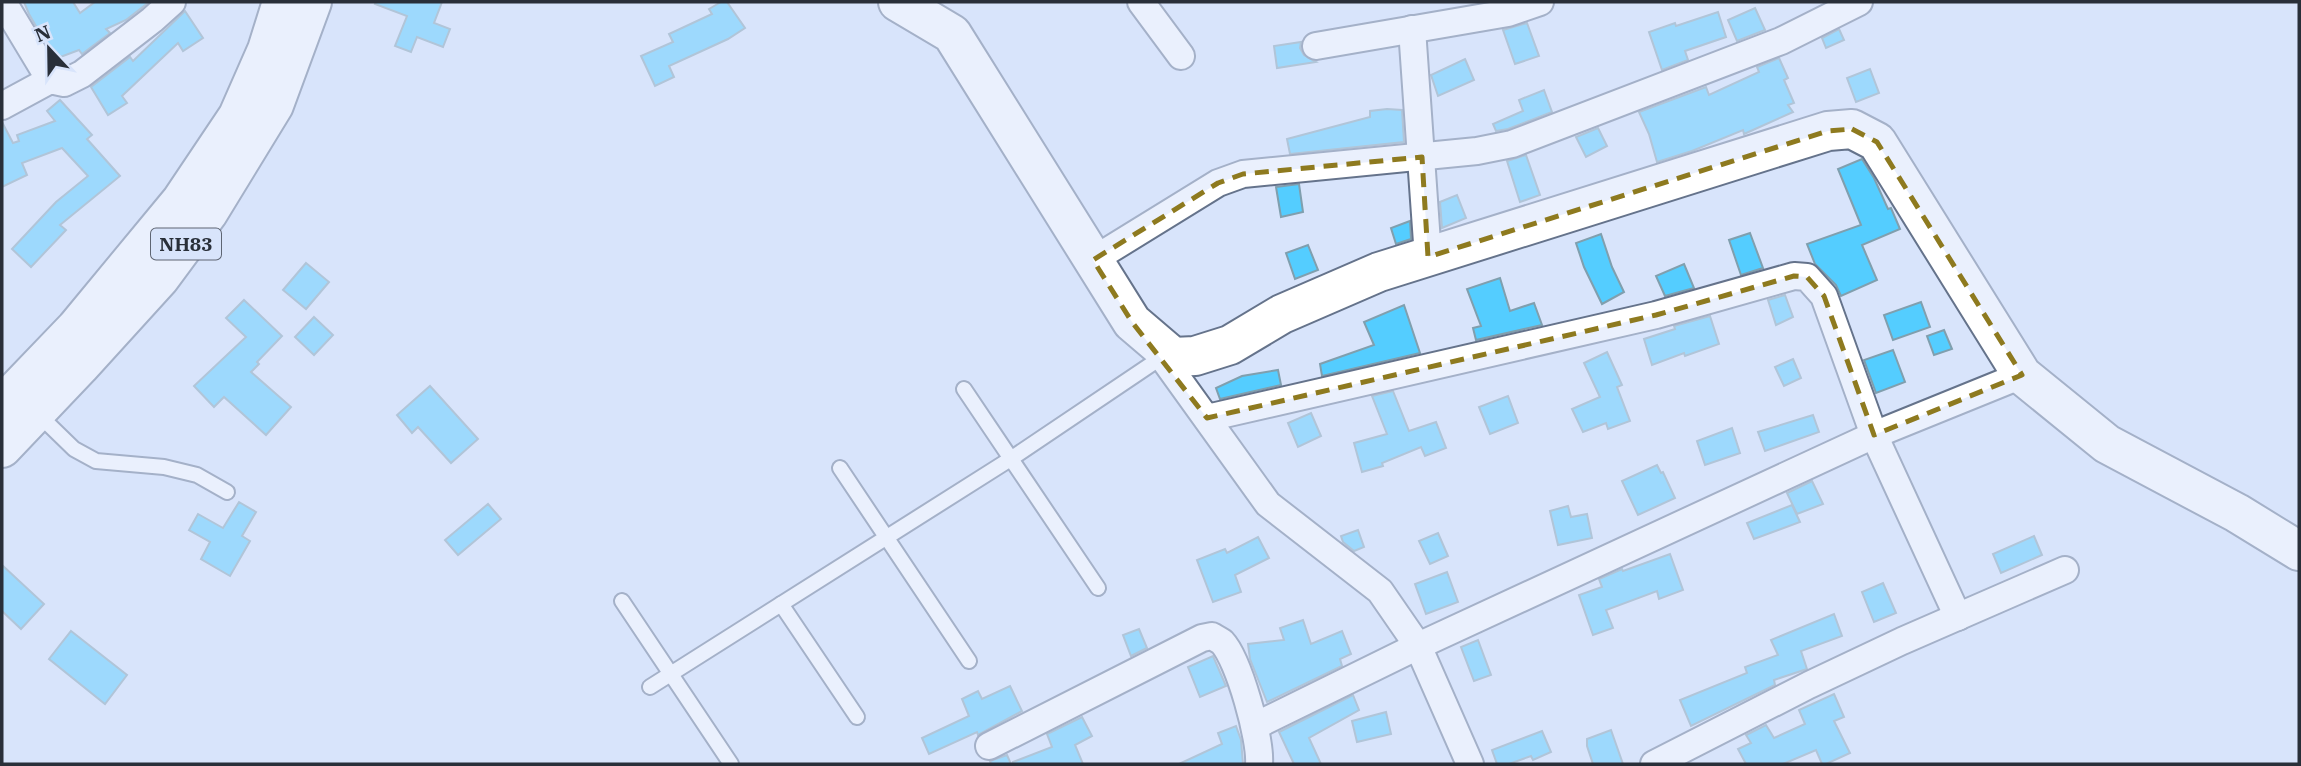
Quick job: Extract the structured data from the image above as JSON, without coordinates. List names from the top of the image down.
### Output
{
  "streets": {
    "main road": ["NH83"]
  },
  "north": "top"
}
